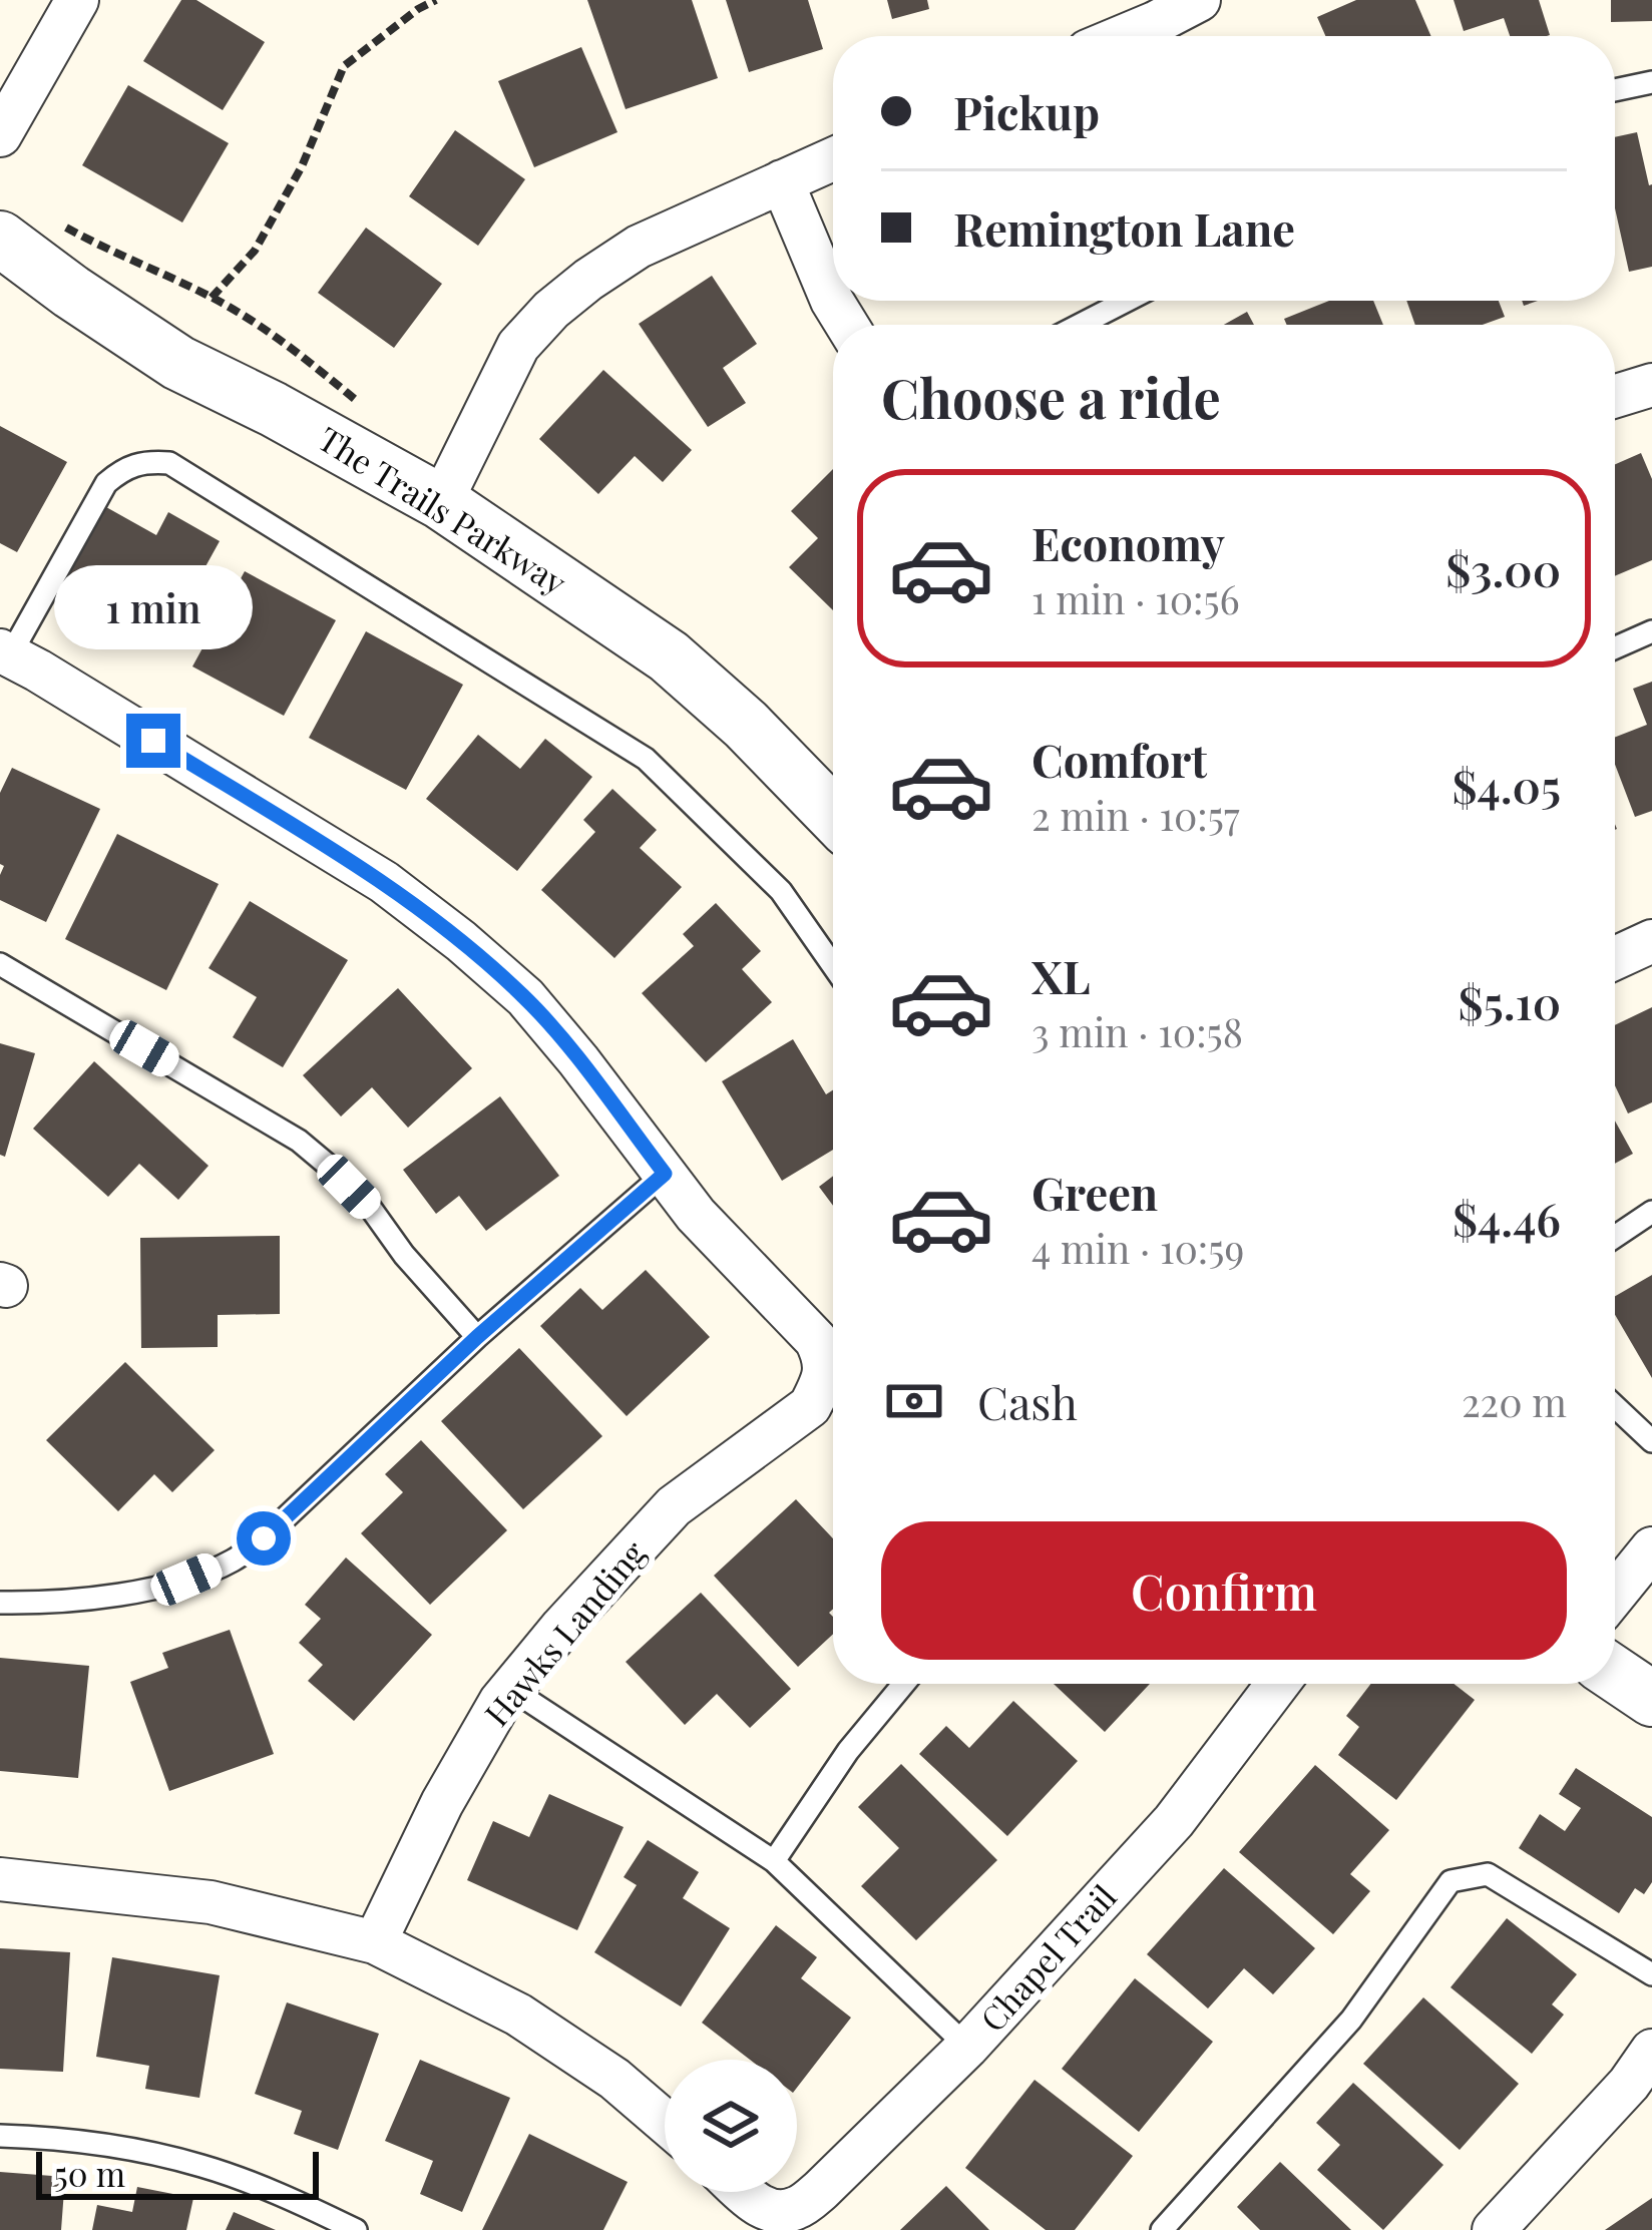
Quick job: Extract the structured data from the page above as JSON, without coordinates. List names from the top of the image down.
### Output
{
  "streets": {
    "street": ["The Trails Parkway", "Hawks Landing", "Chapel Trail"]
  },
  "scale_bar": "50 m",
  "page": {
    "banner": ["Pickup", "Remington Lane"],
    "heading": "Choose a ride",
    "list": [
      {
        "name": "Economy",
        "note": "1 min · 10:56",
        "value": "$3.00"
      },
      {
        "name": "Comfort",
        "note": "2 min · 10:57",
        "value": "$4.05"
      },
      {
        "name": "XL",
        "note": "3 min · 10:58",
        "value": "$5.10"
      },
      {
        "name": "Green",
        "note": "4 min · 10:59",
        "value": "$4.46"
      }
    ],
    "bubble": "1 min",
    "pay": ["Cash", "220 m"],
    "buttons": "Confirm",
    "scale": "50 m"
  }
}
